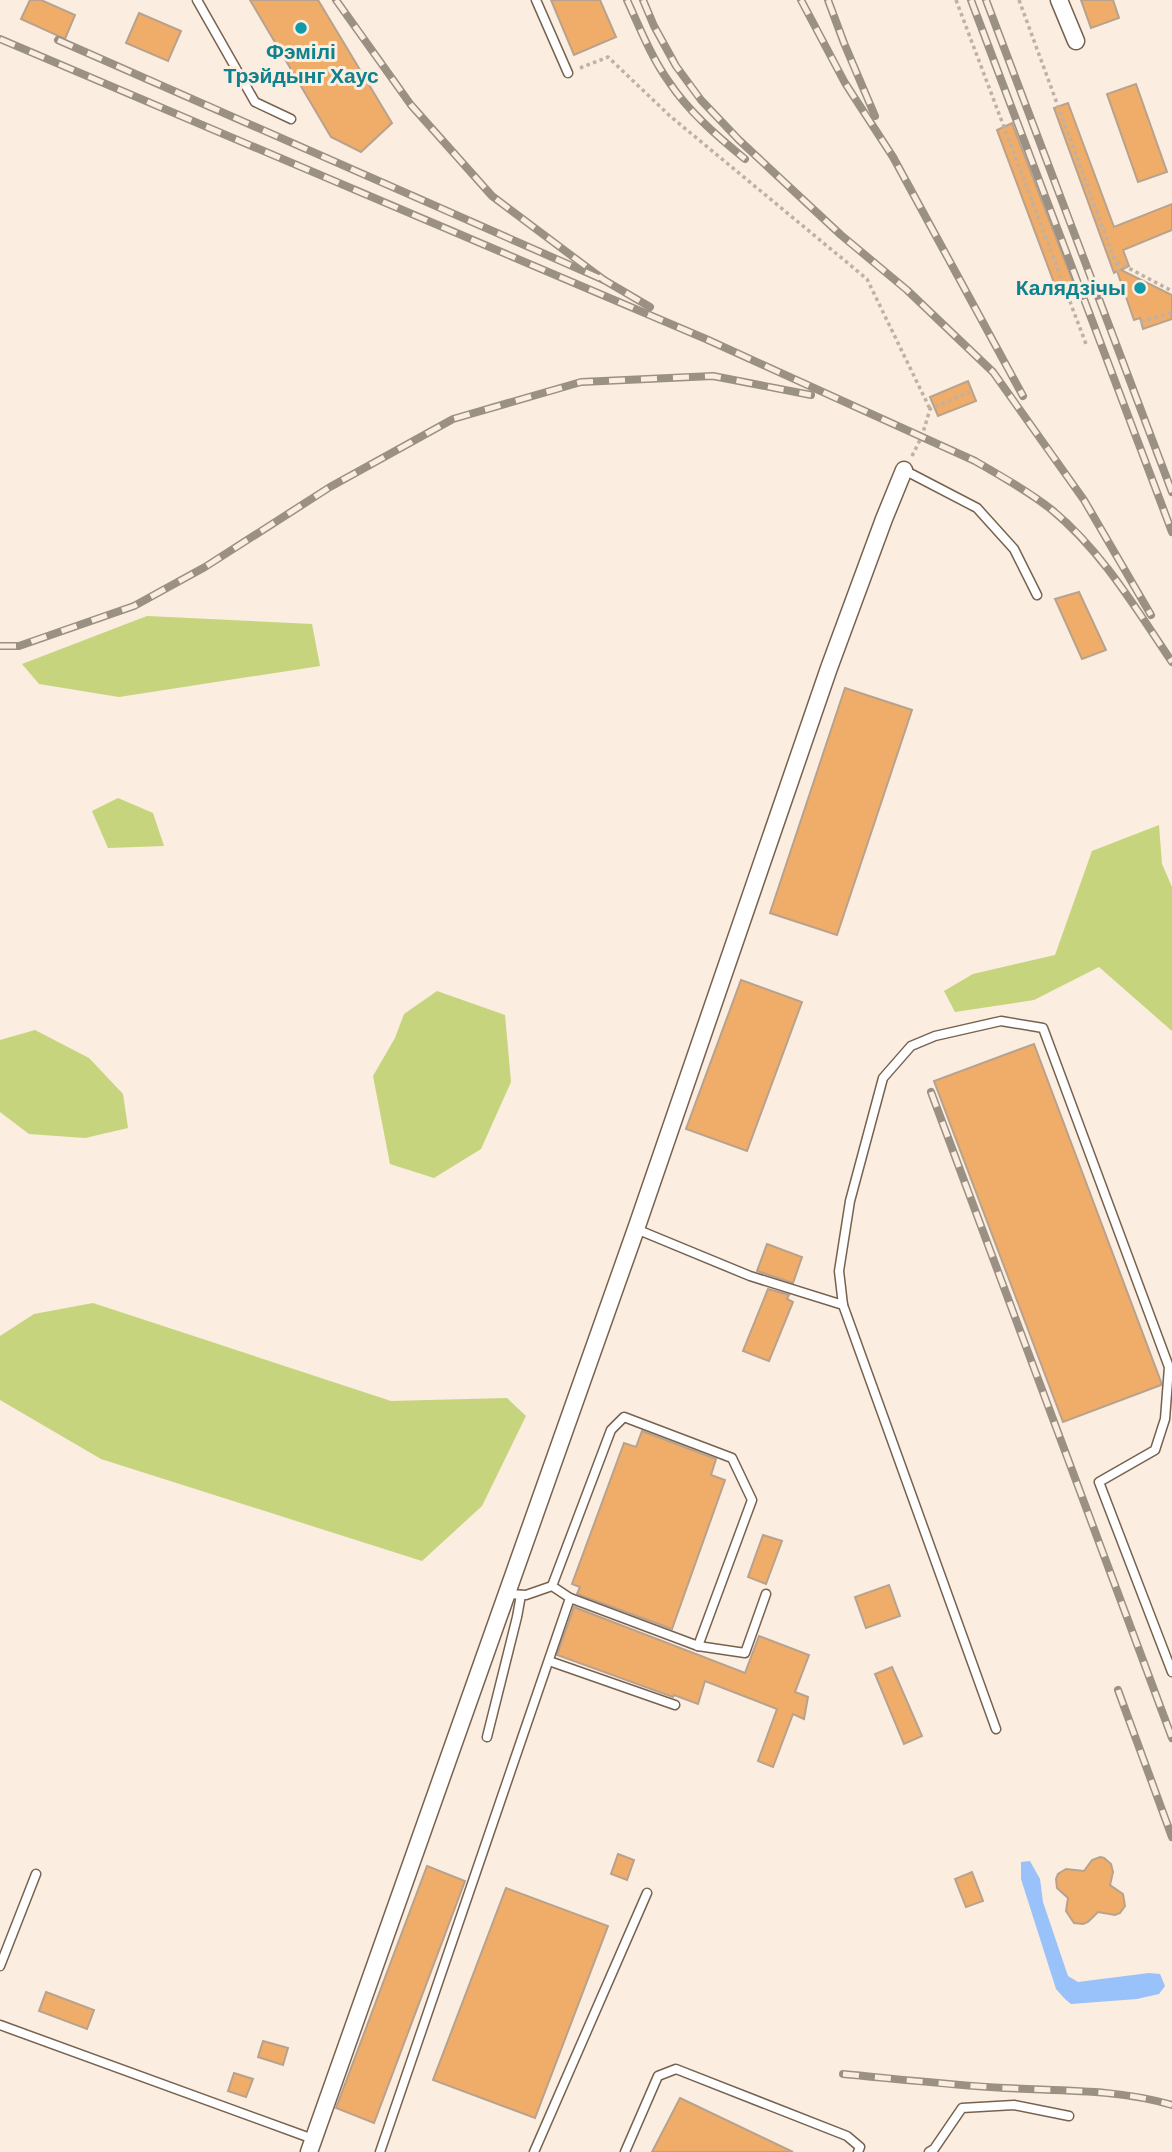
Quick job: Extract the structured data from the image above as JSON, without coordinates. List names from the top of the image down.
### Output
{
  "places": ["Фэмілі Трэйдынг Хаус", "Калядзічы"]
}
